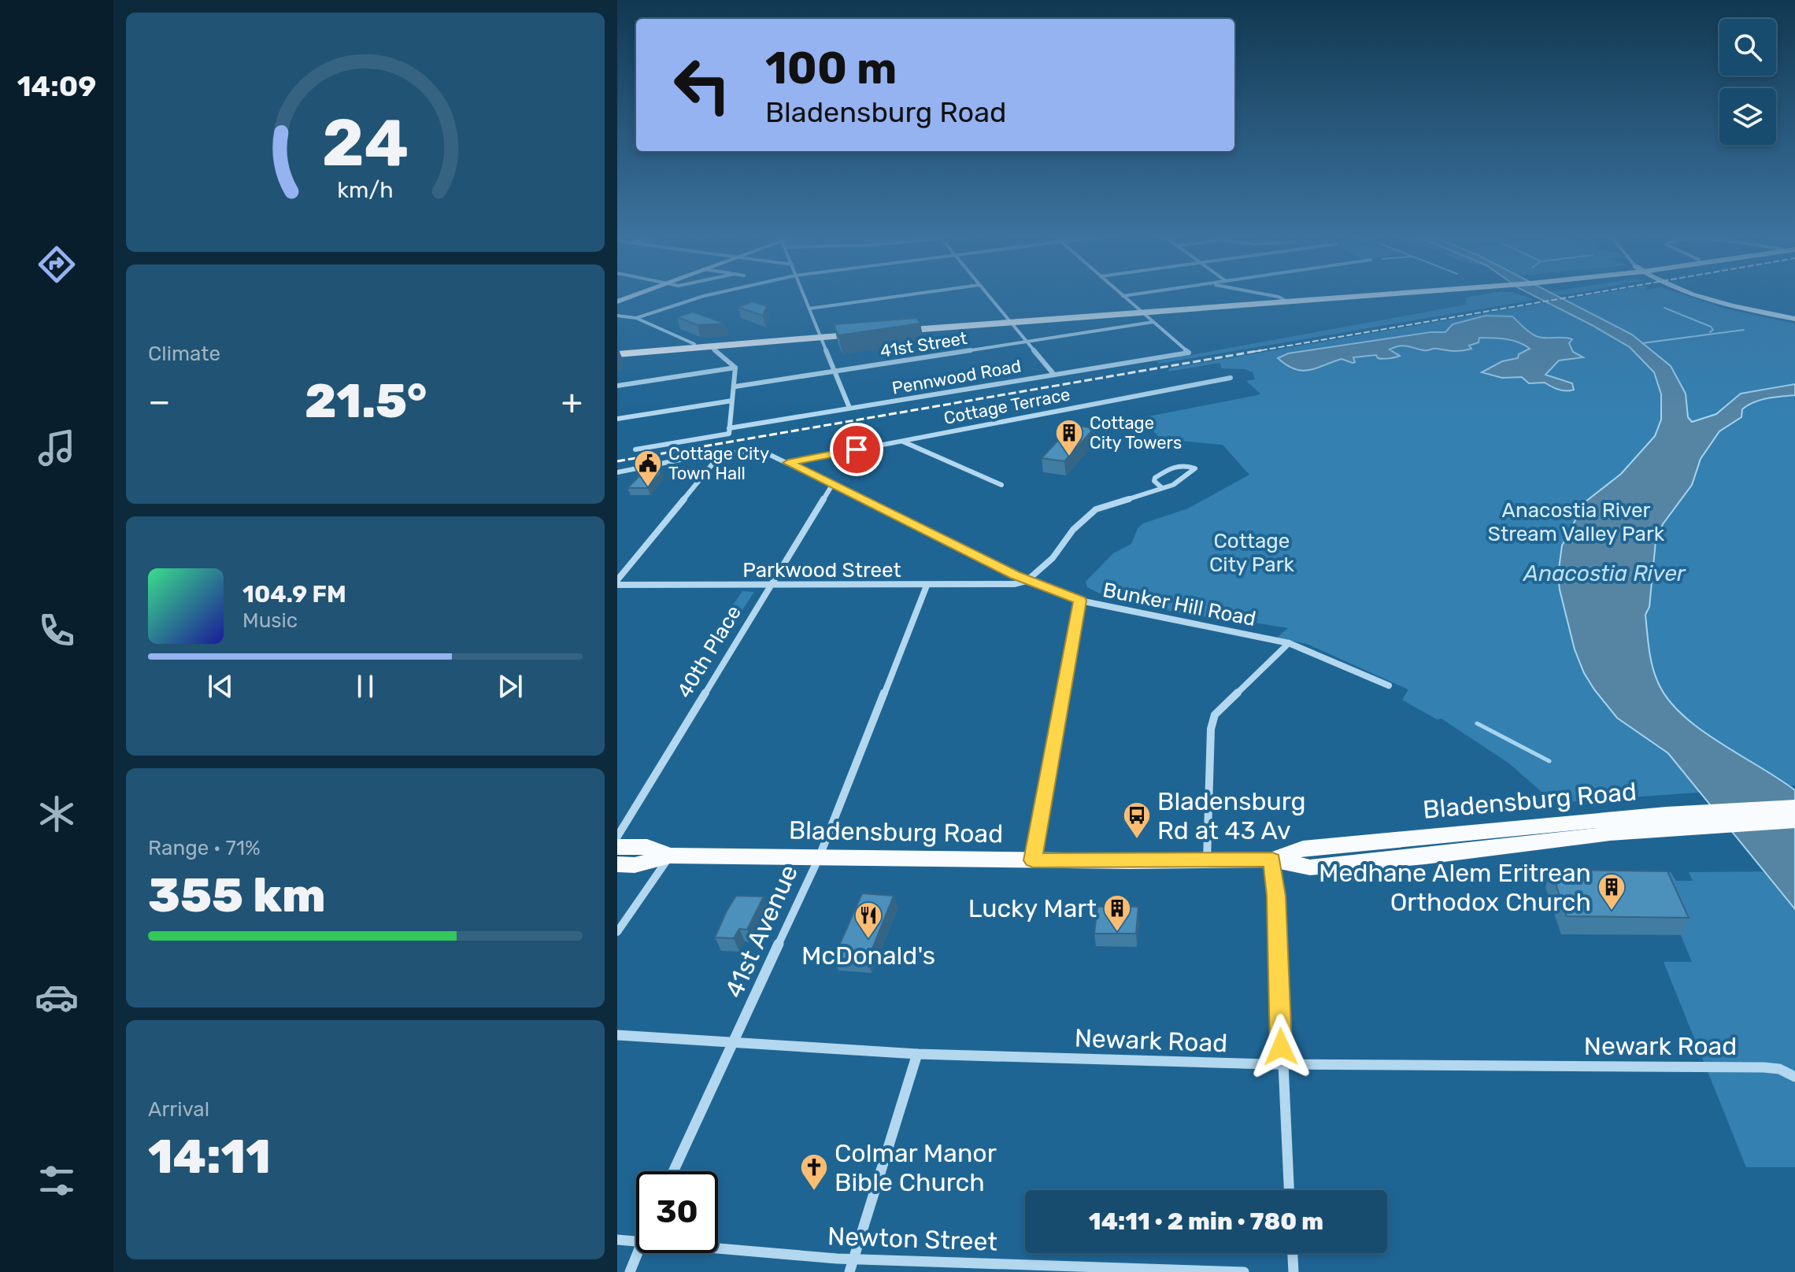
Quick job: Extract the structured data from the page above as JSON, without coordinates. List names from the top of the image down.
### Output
{
  "streets": {
    "main road": ["Bladensburg Road"],
    "street": [
      "41st Street",
      "Pennwood Road",
      "Cottage Terrace",
      "Parkwood Street",
      "Bunker Hill Road",
      "40th Place",
      "41st Avenue",
      "Newark Road",
      "Newton Street"
    ]
  },
  "crossings": [
    ["41st Street", "Pennwood Road"],
    ["Cottage Terrace", "Bunker Hill Road"],
    ["Parkwood Street", "Bunker Hill Road"],
    ["Parkwood Street", "40th Place"],
    ["Parkwood Street", "41st Avenue"],
    ["Bunker Hill Road", "40th Place"],
    ["Bladensburg Road", "41st Avenue"],
    ["41st Avenue", "Newark Road"]
  ],
  "water": ["Anacostia River"],
  "parks": ["Anacostia River Stream Valley Park", "Cottage City Park"],
  "places": {
    "building": ["Cottage City Towers", "Medhane Alem Eritrean Orthodox Church", "Lucky Mart"],
    "public building": ["Cottage City Town Hall"],
    "bus stop": ["Bladensburg Rd at 43 Av"],
    "restaurant": ["McDonald's"],
    "church": ["Colmar Manor Bible Church"]
  },
  "page": {
    "tabs": "14:09",
    "turn": ["100 m", "Bladensburg Road"],
    "tile": [
      "Climate",
      ["Range · 71%", "355 km"],
      ["Arrival", "14:11"]
    ],
    "heat": ["−", "21.5°", "+"],
    "song": ["104.9 FM", "Music"],
    "limit": "30",
    "trip": "14:11 · 2 min · 780 m",
    "gauge": ["24", "km/h"]
  }
}
